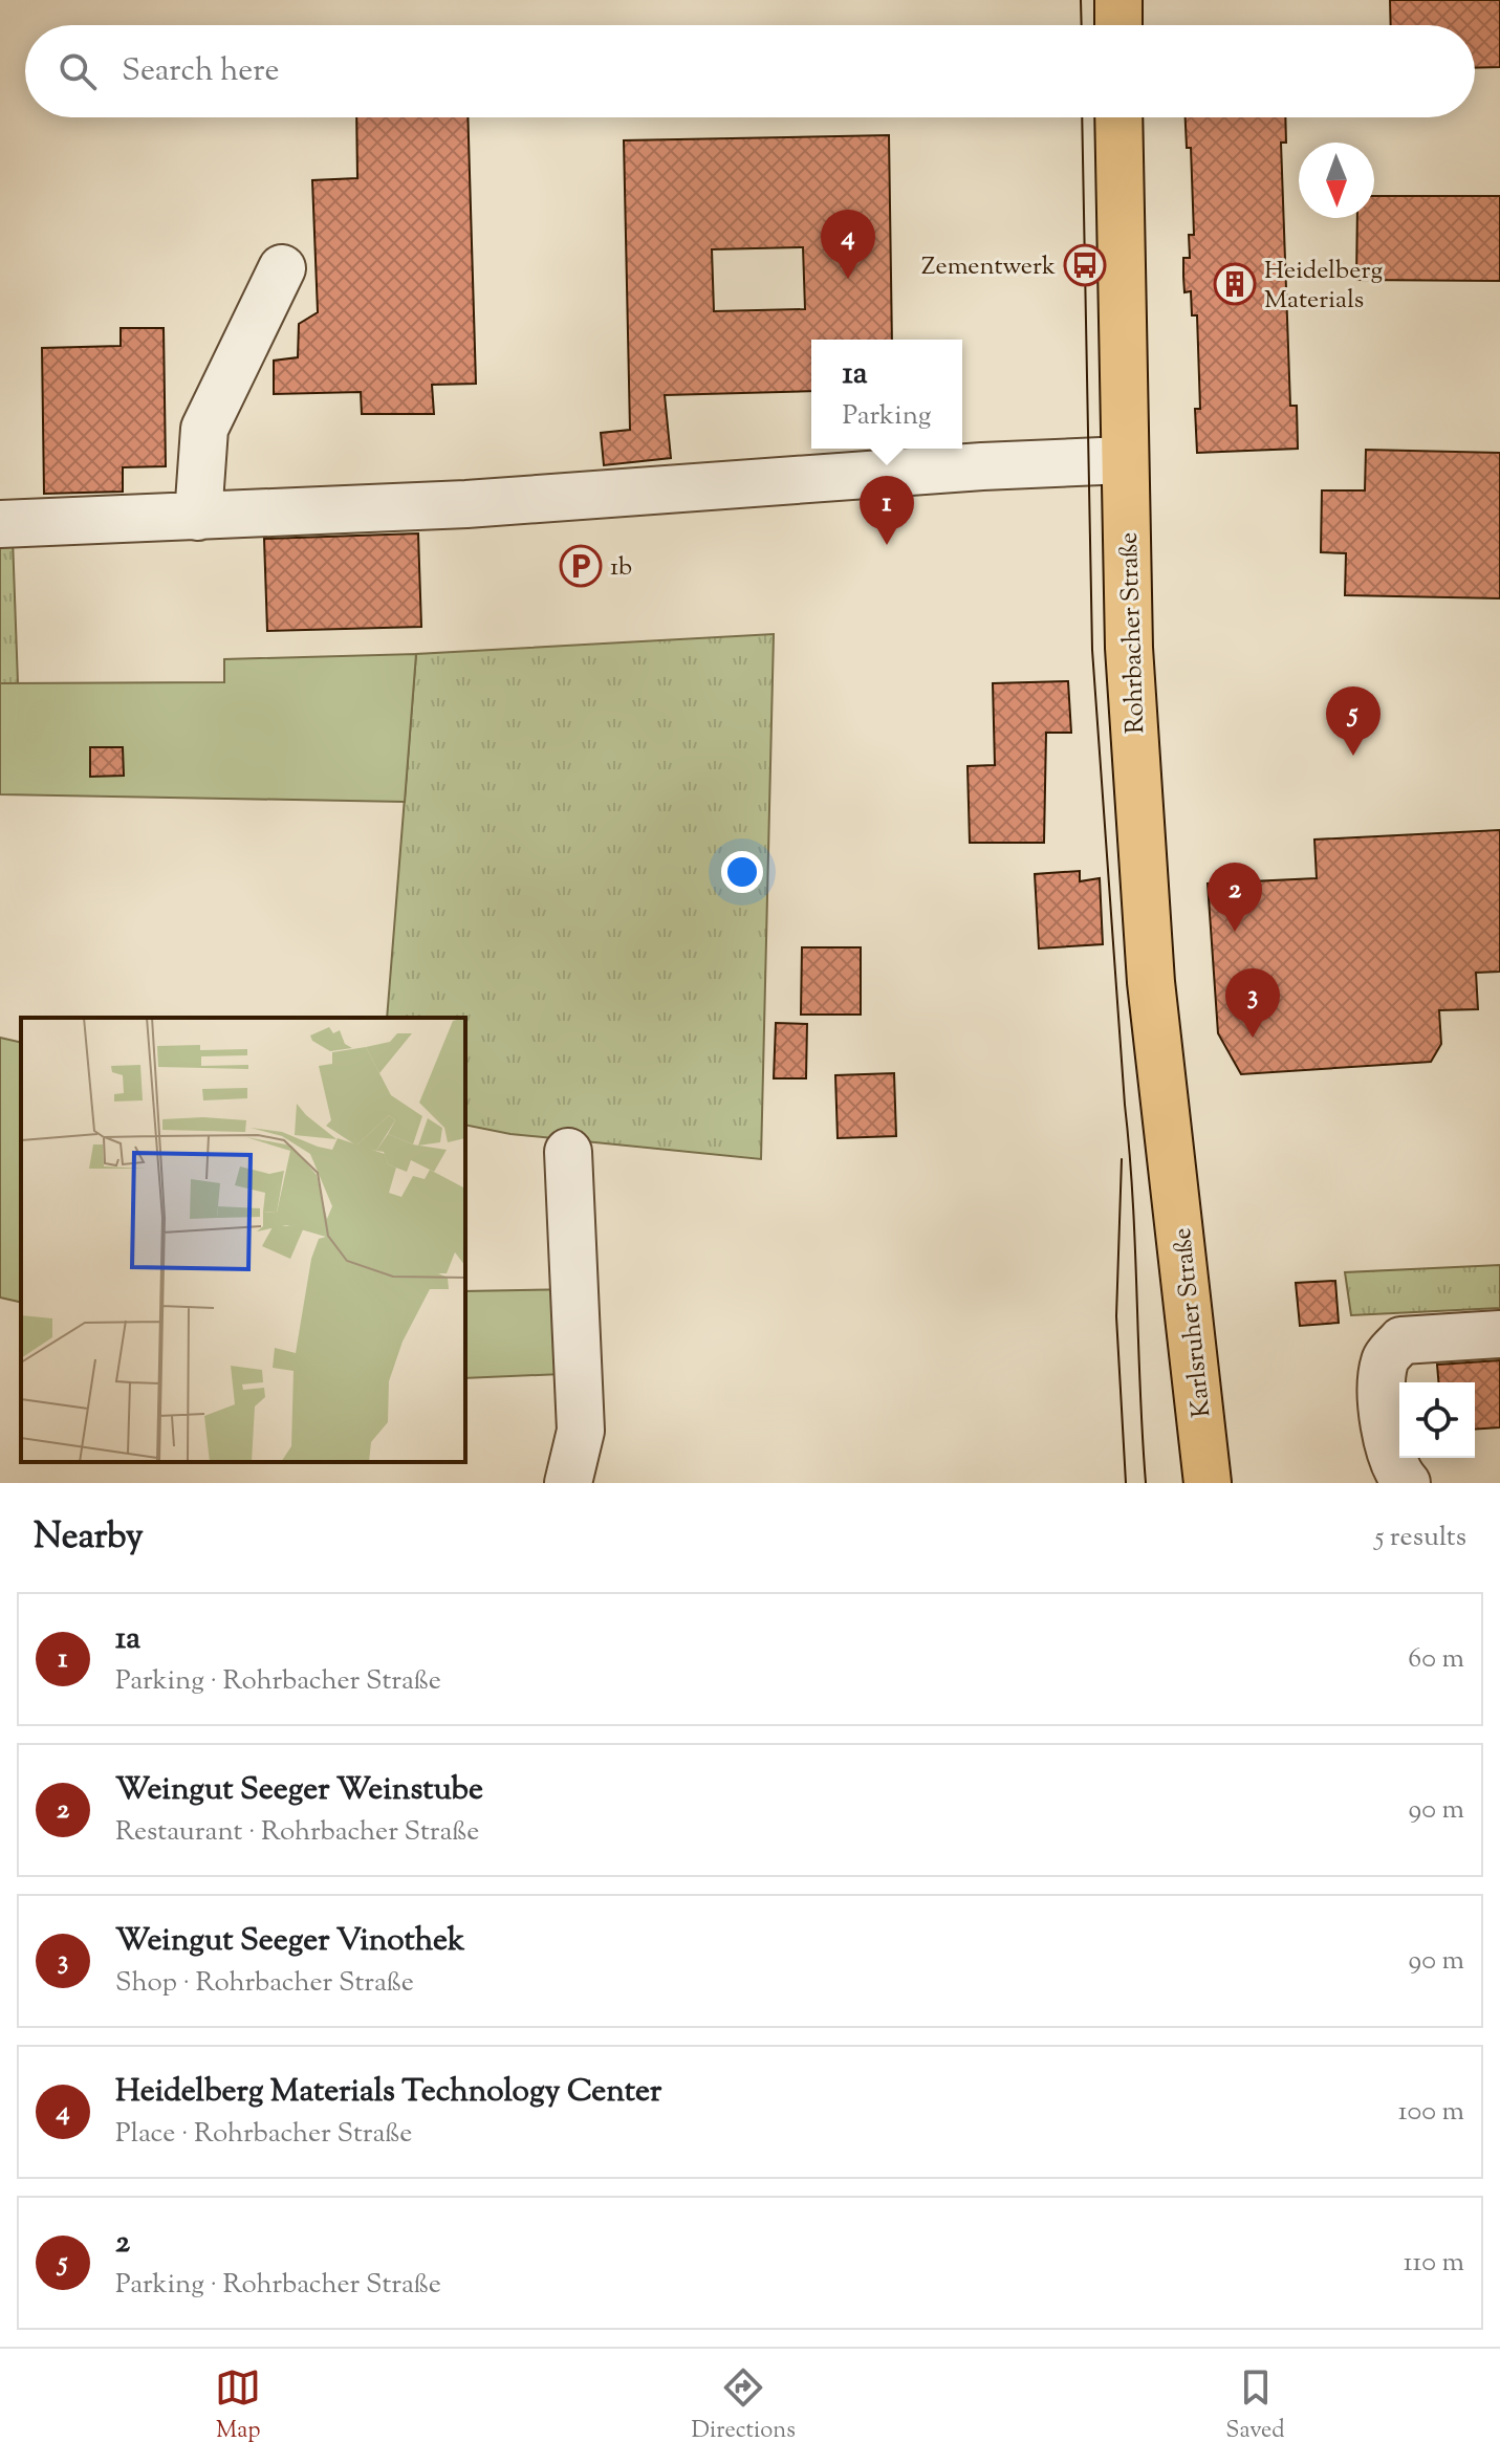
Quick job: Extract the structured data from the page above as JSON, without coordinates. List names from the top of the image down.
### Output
{
  "streets": {
    "main road": ["Rohrbacher Straße", "Karlsruher Straße"]
  },
  "crossings": [
    ["Rohrbacher Straße", "Karlsruher Straße"]
  ],
  "places": {
    "bus stop": ["Zementwerk"],
    "building": ["Heidelberg Materials"],
    "parking": ["1b"]
  },
  "north": "bottom",
  "page": {
    "search": "Search here",
    "pins": [
      "4",
      "1",
      "5",
      "2",
      "3"
    ],
    "popup": ["1a", "Parking"],
    "heading": ["Nearby", "5 results"],
    "list": [
      {
        "mark": "1",
        "name": "1a",
        "note": "Parking · Rohrbacher Straße",
        "value": "60 m"
      },
      {
        "mark": "2",
        "name": "Weingut Seeger Weinstube",
        "note": "Restaurant · Rohrbacher Straße",
        "value": "90 m"
      },
      {
        "mark": "3",
        "name": "Weingut Seeger Vinothek",
        "note": "Shop · Rohrbacher Straße",
        "value": "90 m"
      },
      {
        "mark": "4",
        "name": "Heidelberg Materials Technology Center",
        "note": "Place · Rohrbacher Straße",
        "value": "100 m"
      },
      {
        "mark": "5",
        "name": "2",
        "note": "Parking · Rohrbacher Straße",
        "value": "110 m"
      }
    ],
    "nav": ["Map", "Directions", "Saved"]
  }
}
